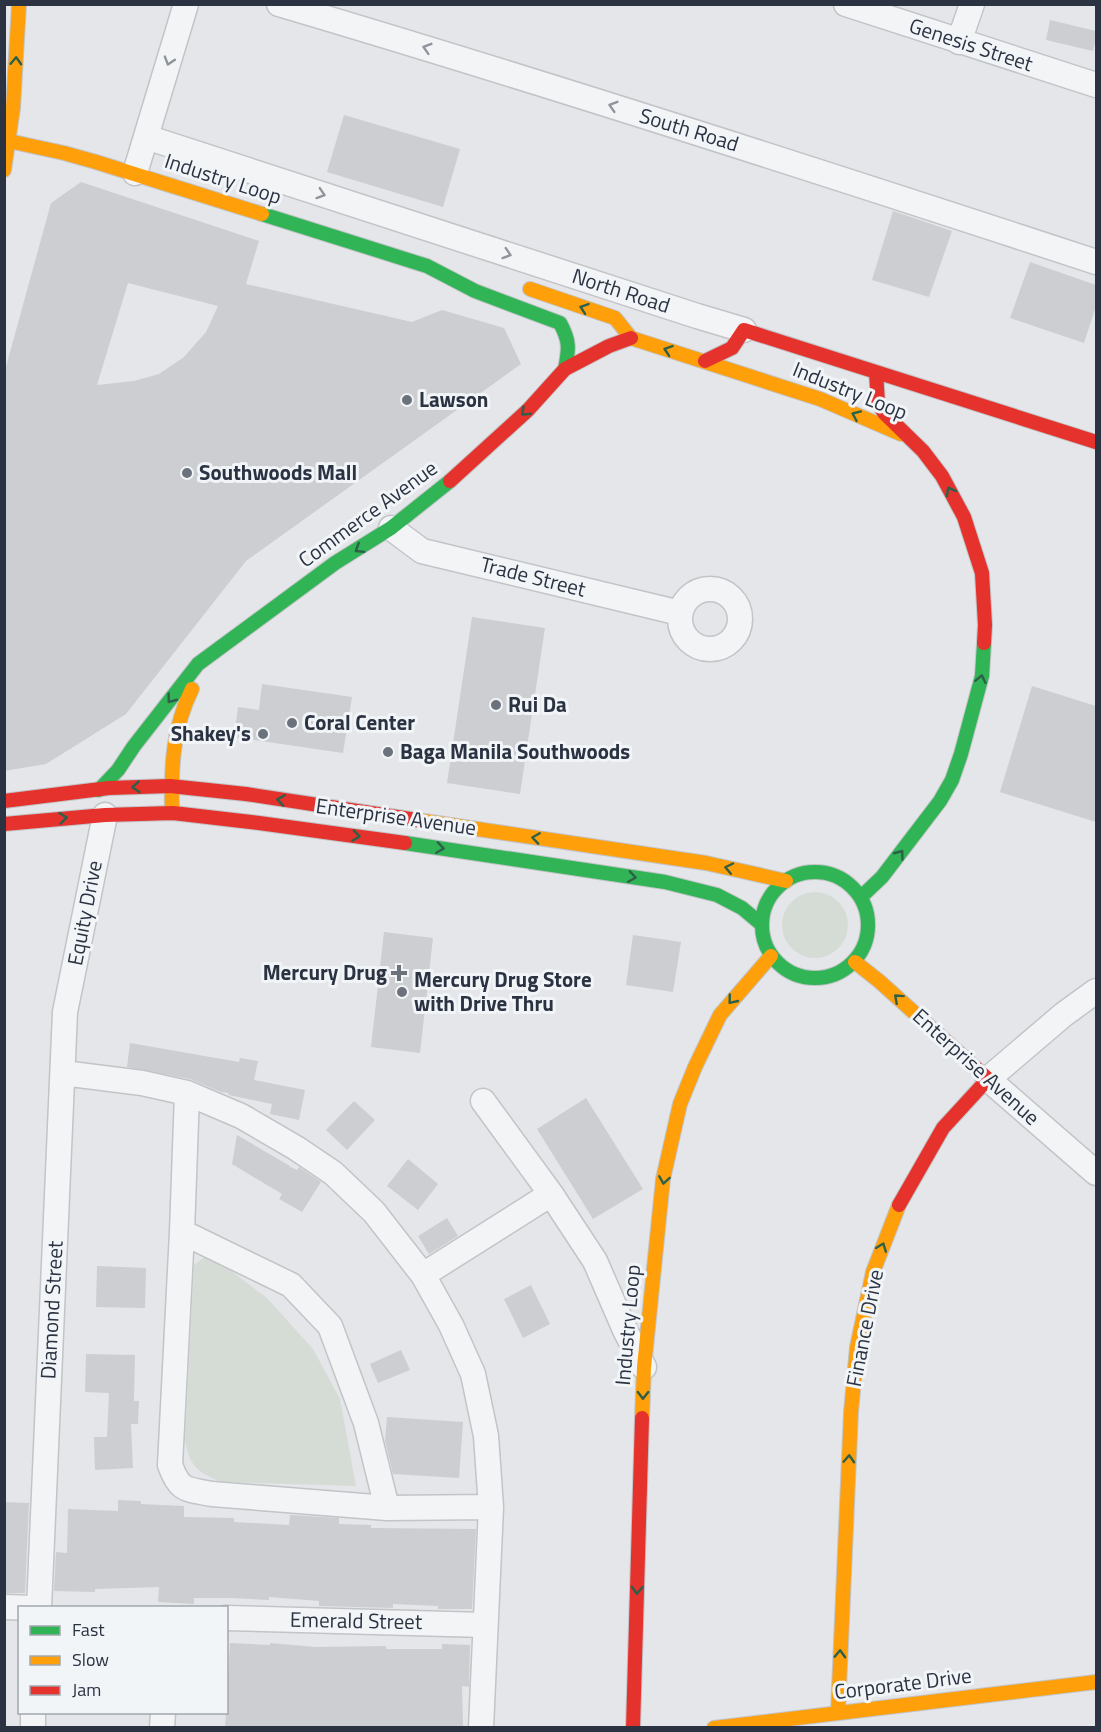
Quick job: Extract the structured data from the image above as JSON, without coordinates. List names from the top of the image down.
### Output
{
  "streets": {
    "main road": [
      "Industry Loop",
      "North Road",
      "Commerce Avenue",
      "Enterprise Avenue",
      "Finance Drive",
      "Corporate Drive"
    ],
    "street": [
      "Genesis Street",
      "South Road",
      "Trade Street",
      "Equity Drive",
      "Diamond Street",
      "Emerald Street"
    ]
  },
  "crossings": [
    ["Industry Loop", "Commerce Avenue"],
    ["Industry Loop", "Enterprise Avenue"],
    ["Commerce Avenue", "Trade Street"],
    ["Commerce Avenue", "Enterprise Avenue"],
    ["Enterprise Avenue", "Equity Drive"],
    ["Enterprise Avenue", "Finance Drive"],
    ["Equity Drive", "Diamond Street"],
    ["Finance Drive", "Corporate Drive"]
  ],
  "one_way": [
    "South Road",
    "North Road",
    "Commerce Avenue",
    "Finance Drive"
  ],
  "places": {
    "other": [
      "Lawson",
      "Southwoods Mall",
      "Rui Da",
      "Coral Center",
      "Shakey's",
      "Baga Manila Southwoods",
      "Mercury Drug Store with Drive Thru"
    ],
    "health": ["Mercury Drug"]
  },
  "legend": ["Fast", "Slow", "Jam"]
}
